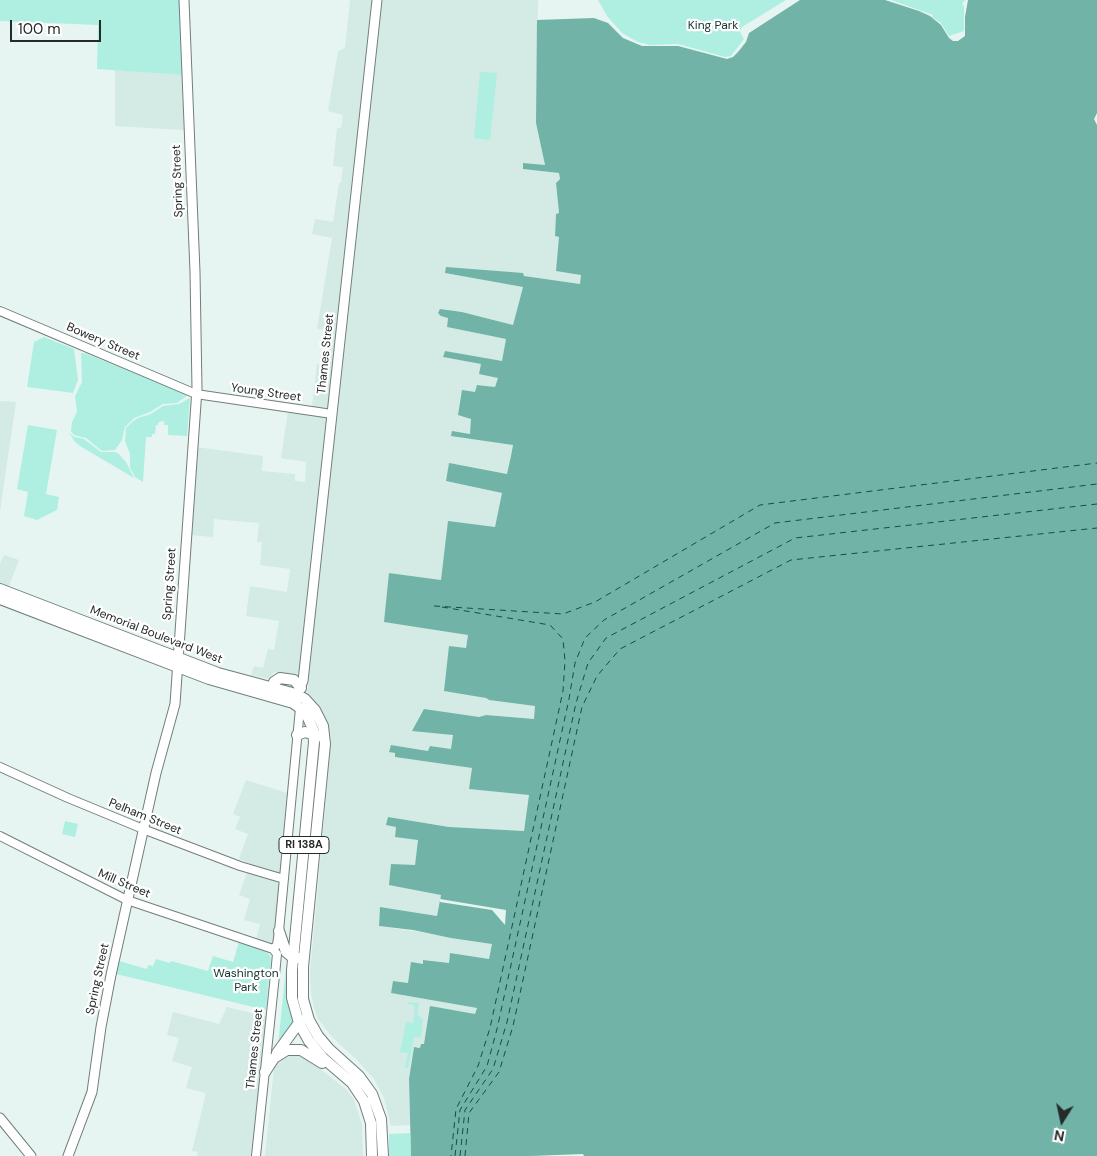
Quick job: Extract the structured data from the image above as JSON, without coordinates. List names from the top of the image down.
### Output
{
  "streets": {
    "main road": [
      "Spring Street",
      "Thames Street",
      "Memorial Boulevard West",
      "RI 138A"
    ],
    "street": [
      "Bowery Street",
      "Young Street",
      "Pelham Street",
      "Mill Street"
    ]
  },
  "crossings": [
    ["Spring Street", "Bowery Street"],
    ["Spring Street", "Young Street"],
    ["Spring Street", "Memorial Boulevard West"],
    ["Spring Street", "Pelham Street"],
    ["Spring Street", "Mill Street"],
    ["Bowery Street", "Young Street"],
    ["Thames Street", "Young Street"],
    ["Thames Street", "Memorial Boulevard West"],
    ["Thames Street", "Pelham Street"],
    ["Thames Street", "RI 138A"],
    ["Thames Street", "Mill Street"],
    ["Memorial Boulevard West", "RI 138A"]
  ],
  "parks": ["King Park", "Washington Park"],
  "scale_bar": "100 m",
  "north": "bottom"
}
